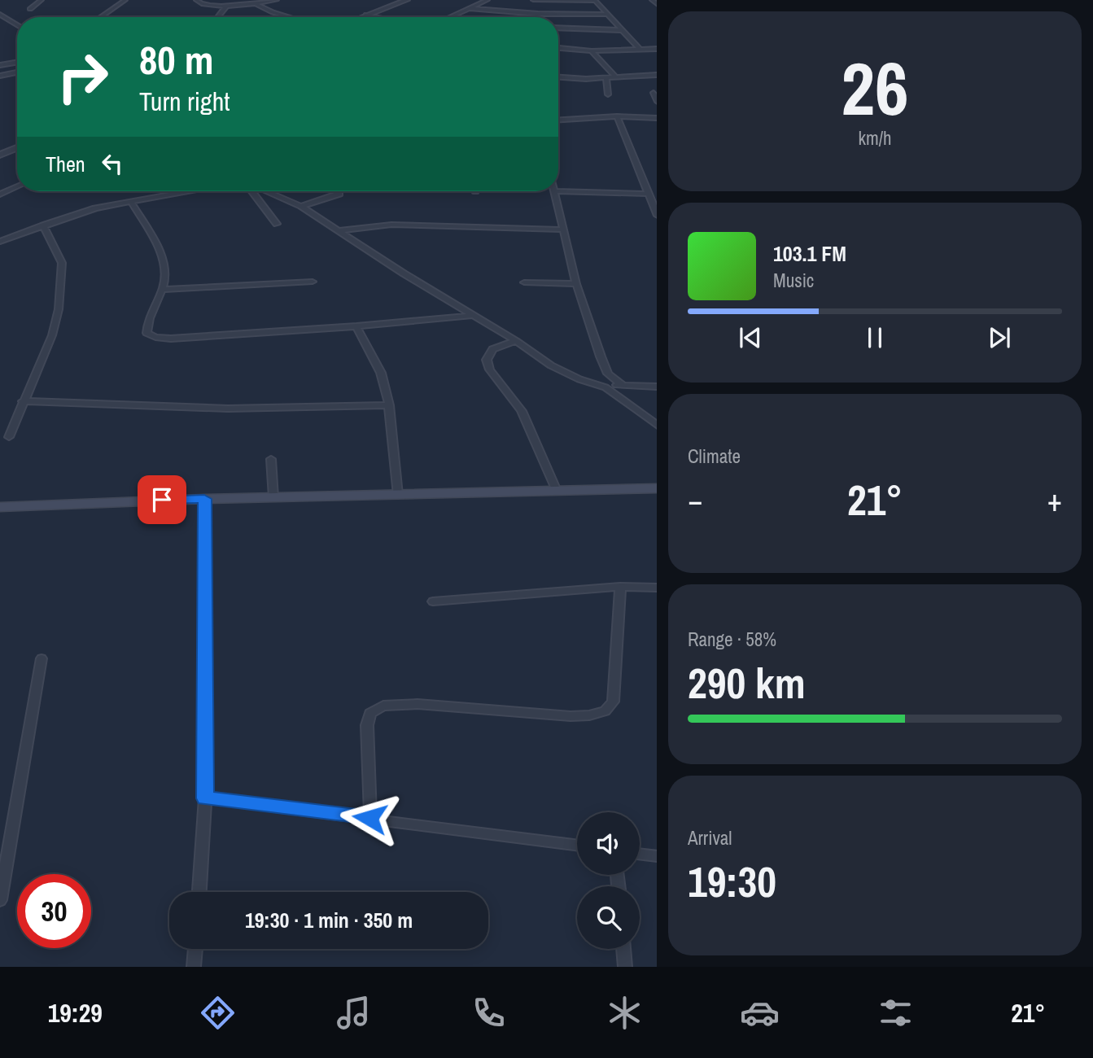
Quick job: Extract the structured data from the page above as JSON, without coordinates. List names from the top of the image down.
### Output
{
  "page": {
    "tile": [
      ["26", "km/h"],
      "Climate",
      ["Range · 58%", "290 km"],
      ["Arrival", "19:30"]
    ],
    "turn": ["80 m", "Turn right"],
    "then": "Then",
    "song": ["103.1 FM", "Music"],
    "heat": ["−", "21°", "+"],
    "limit": "30",
    "trip": "19:30 · 1 min · 350 m",
    "tabs": ["19:29", "21°"]
  }
}
